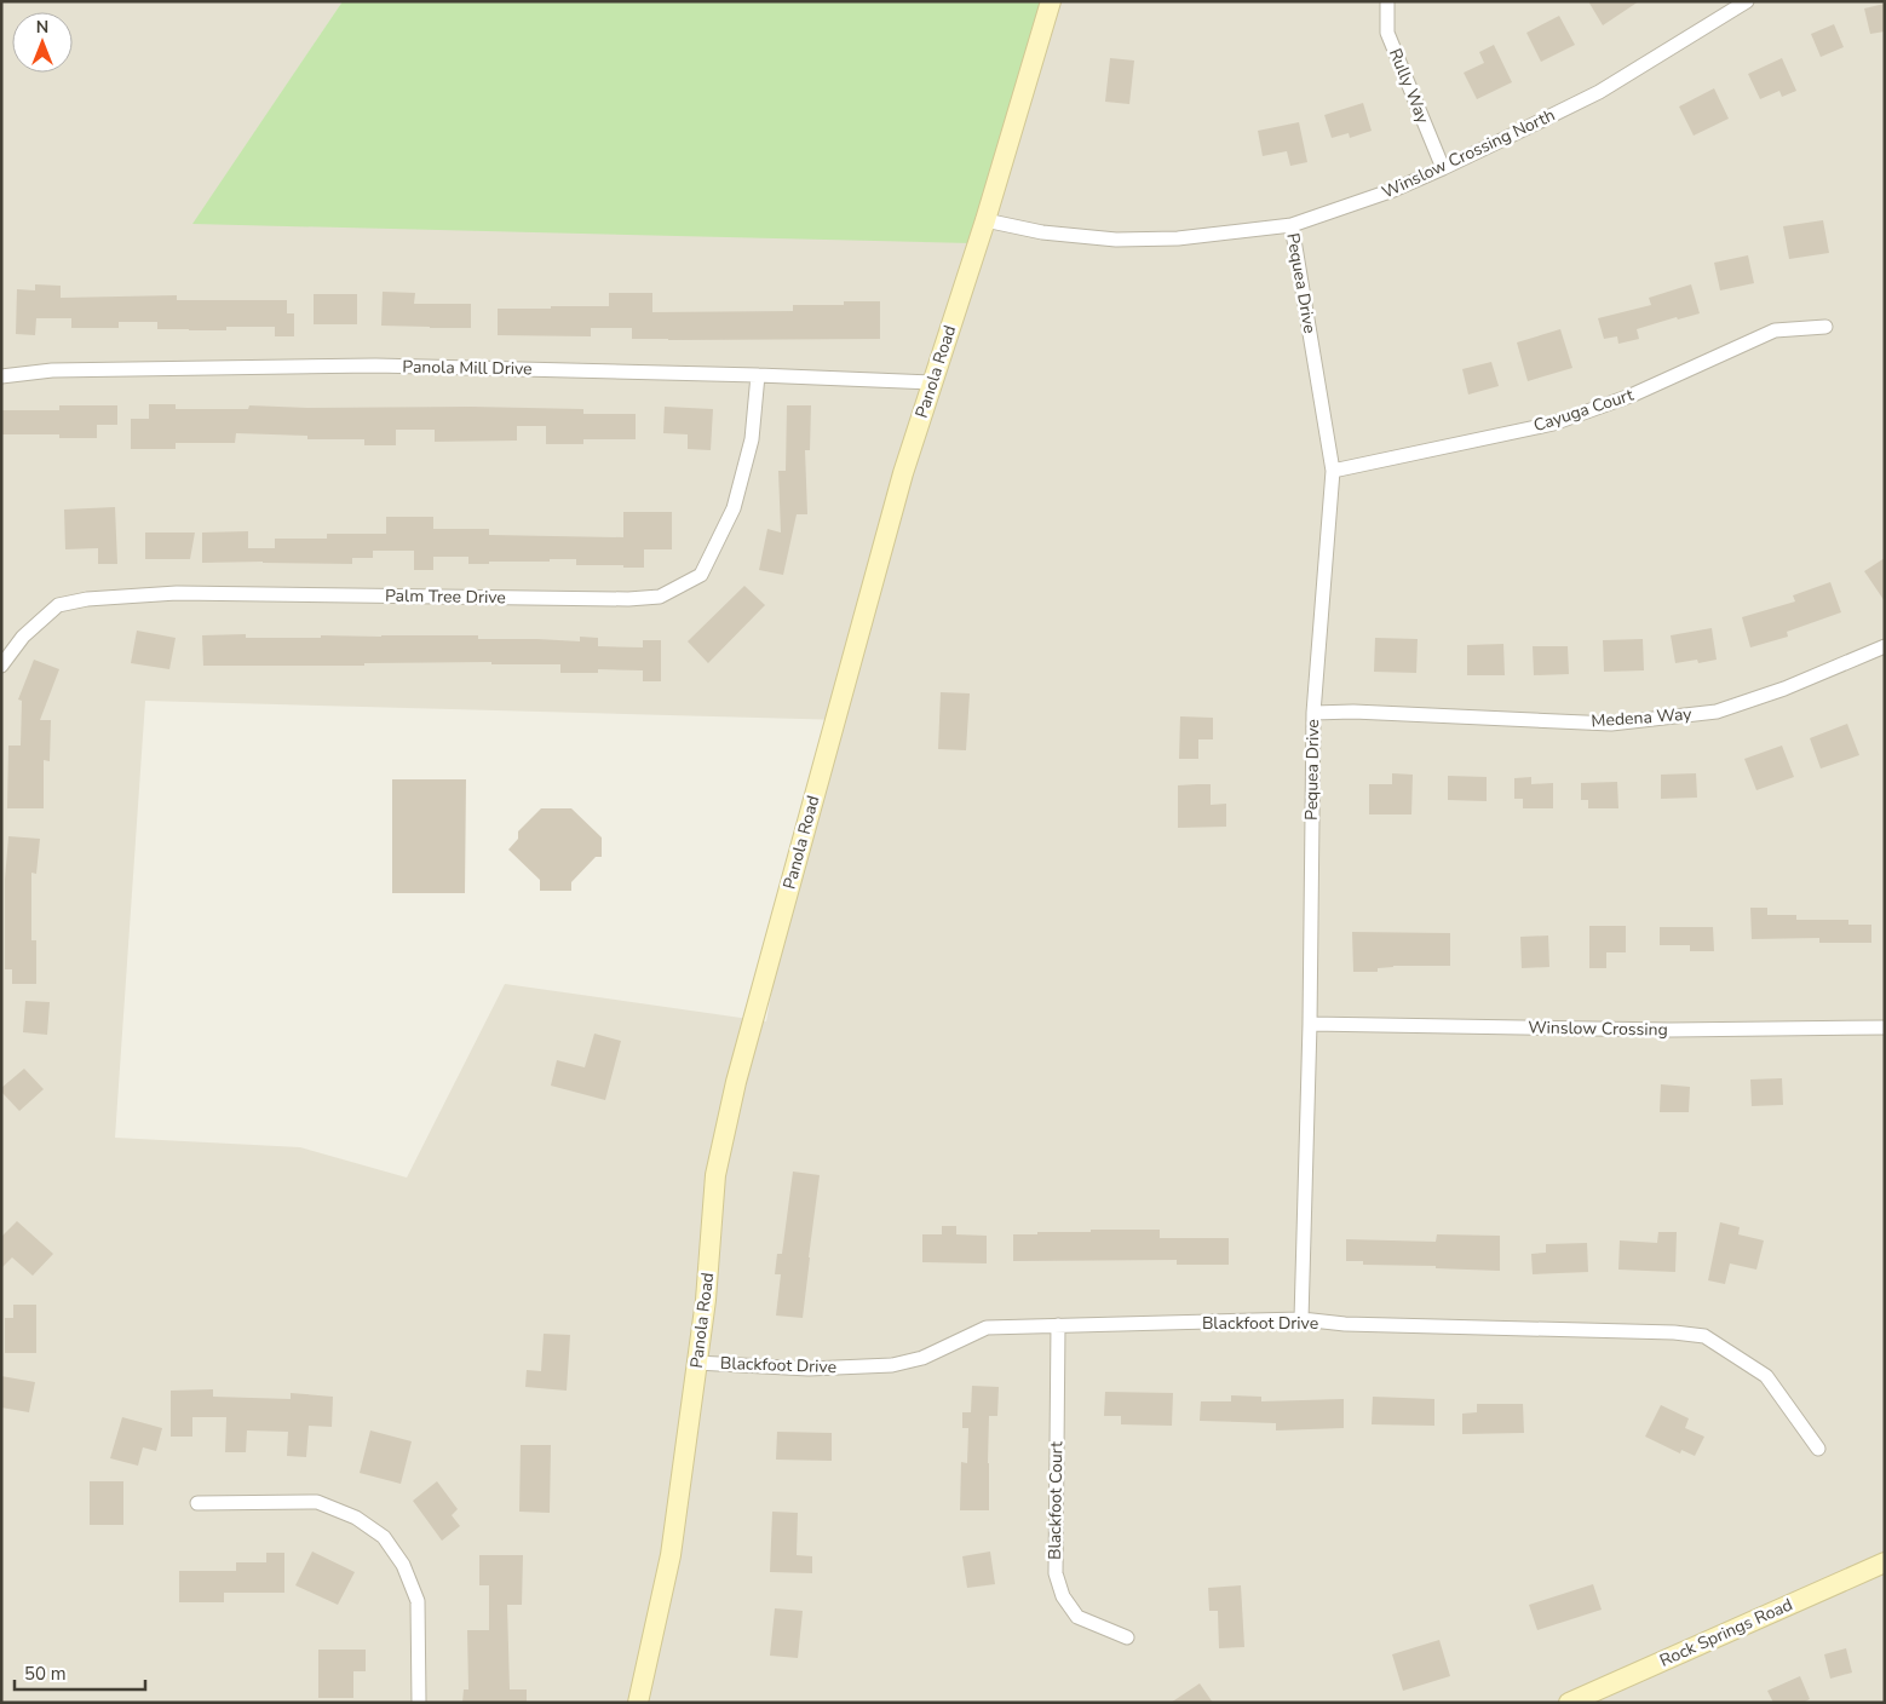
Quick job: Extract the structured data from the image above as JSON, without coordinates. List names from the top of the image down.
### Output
{
  "streets": {
    "main road": ["Panola Road", "Rock Springs Road"],
    "street": [
      "Rully Way",
      "Winslow Crossing North",
      "Pequea Drive",
      "Panola Mill Drive",
      "Cayuga Court",
      "Palm Tree Drive",
      "Medena Way",
      "Winslow Crossing",
      "Blackfoot Drive",
      "Blackfoot Court"
    ]
  },
  "crossings": [
    ["Rully Way", "Winslow Crossing North"],
    ["Winslow Crossing North", "Pequea Drive"],
    ["Winslow Crossing North", "Panola Road"],
    ["Pequea Drive", "Cayuga Court"],
    ["Pequea Drive", "Medena Way"],
    ["Pequea Drive", "Winslow Crossing"],
    ["Pequea Drive", "Blackfoot Drive"],
    ["Panola Mill Drive", "Panola Road"],
    ["Panola Mill Drive", "Palm Tree Drive"],
    ["Panola Road", "Blackfoot Drive"],
    ["Blackfoot Drive", "Blackfoot Court"]
  ],
  "scale_bar": "50 m",
  "north": "top"
}
